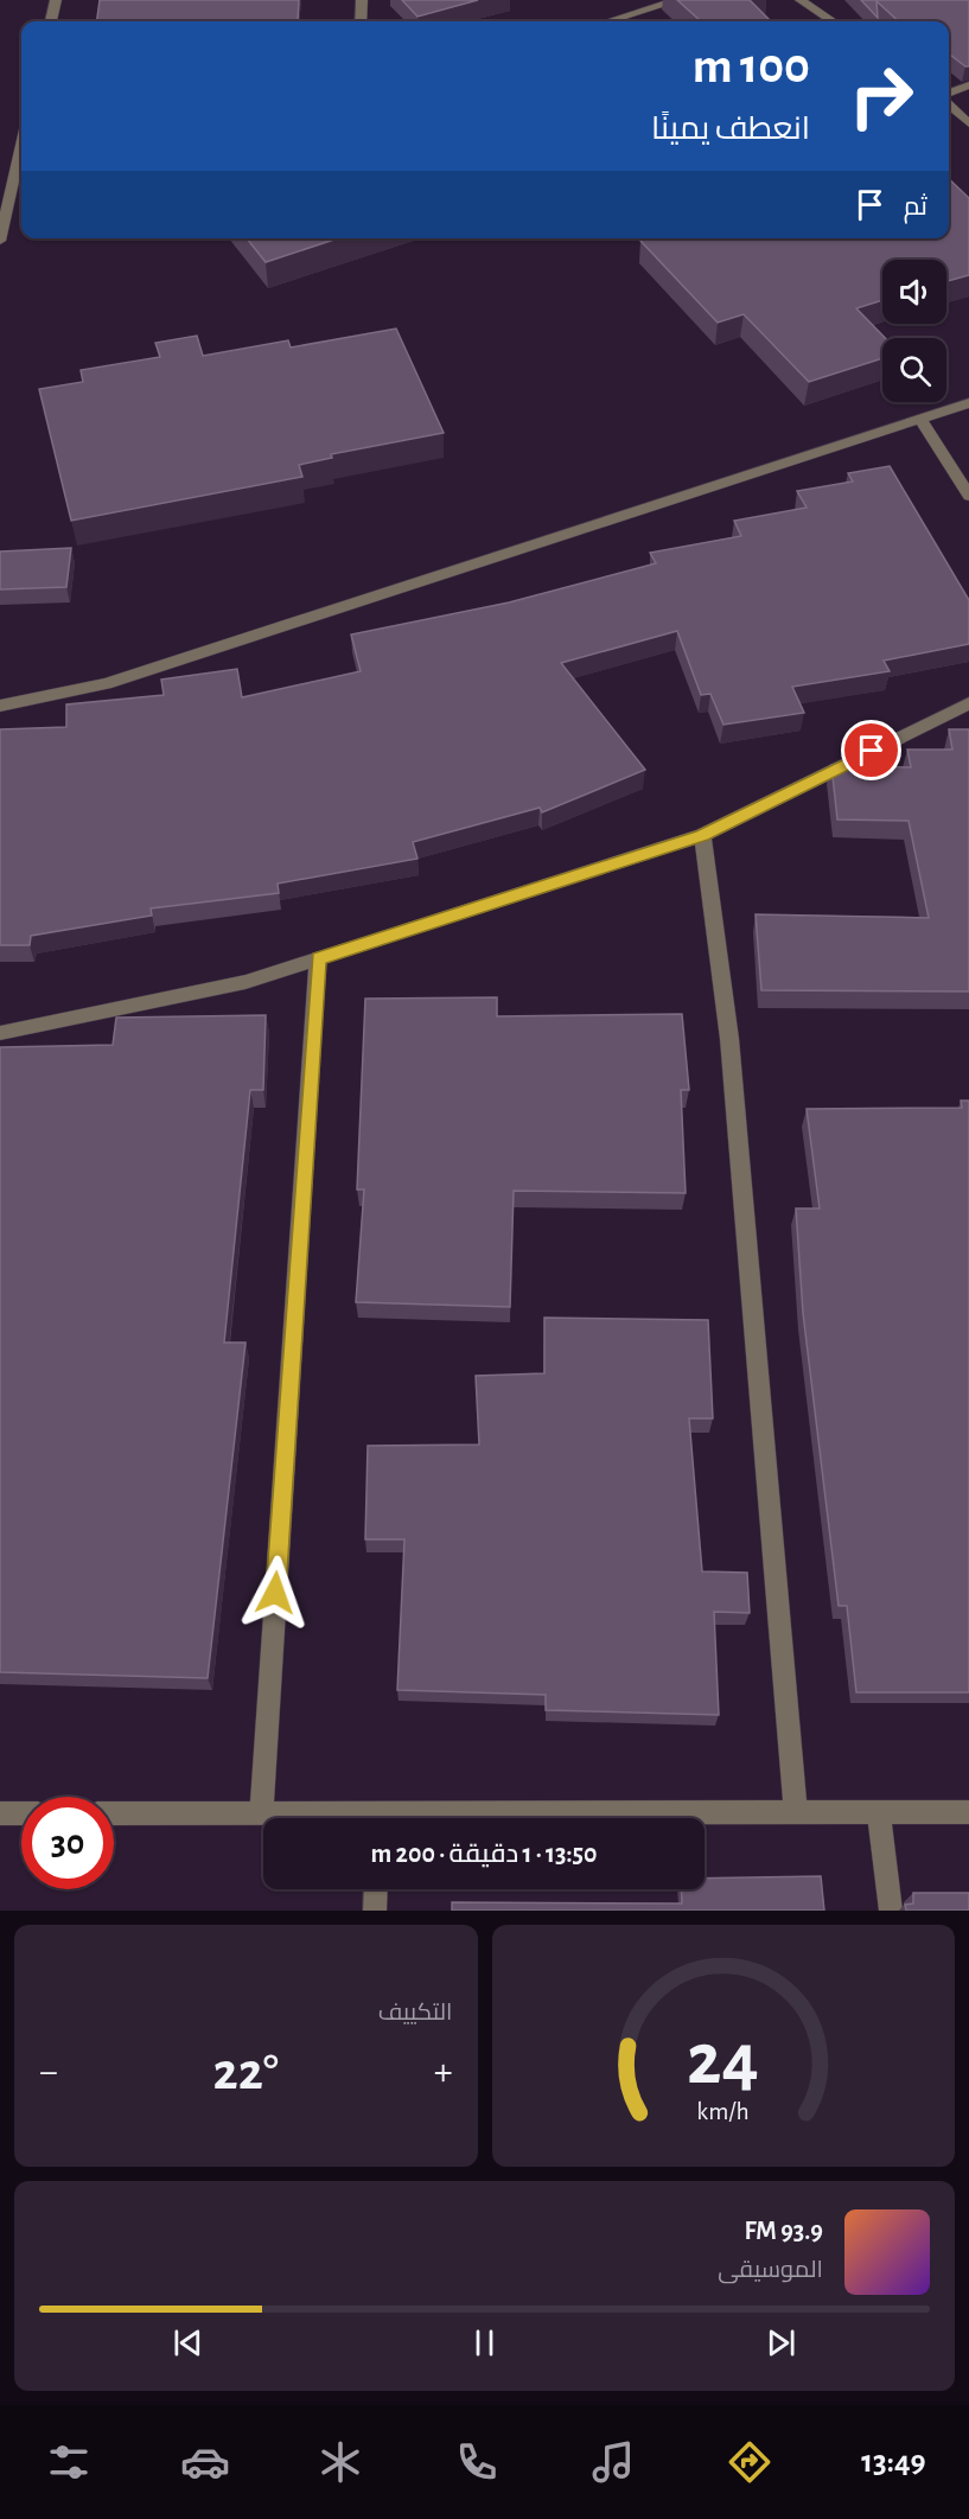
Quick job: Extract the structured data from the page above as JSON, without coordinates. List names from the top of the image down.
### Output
{
  "page": {
    "turn": ["100 m", "انعطف يمينًا"],
    "then": "ثم",
    "limit": "30",
    "trip": "13:50 · 1 دقيقة · 200 m",
    "tile": "التكييف",
    "heat": ["−", "22°", "+"],
    "song": ["93.9 FM", "الموسيقى"],
    "tabs": "13:49",
    "gauge": ["24", "km/h"]
  }
}
